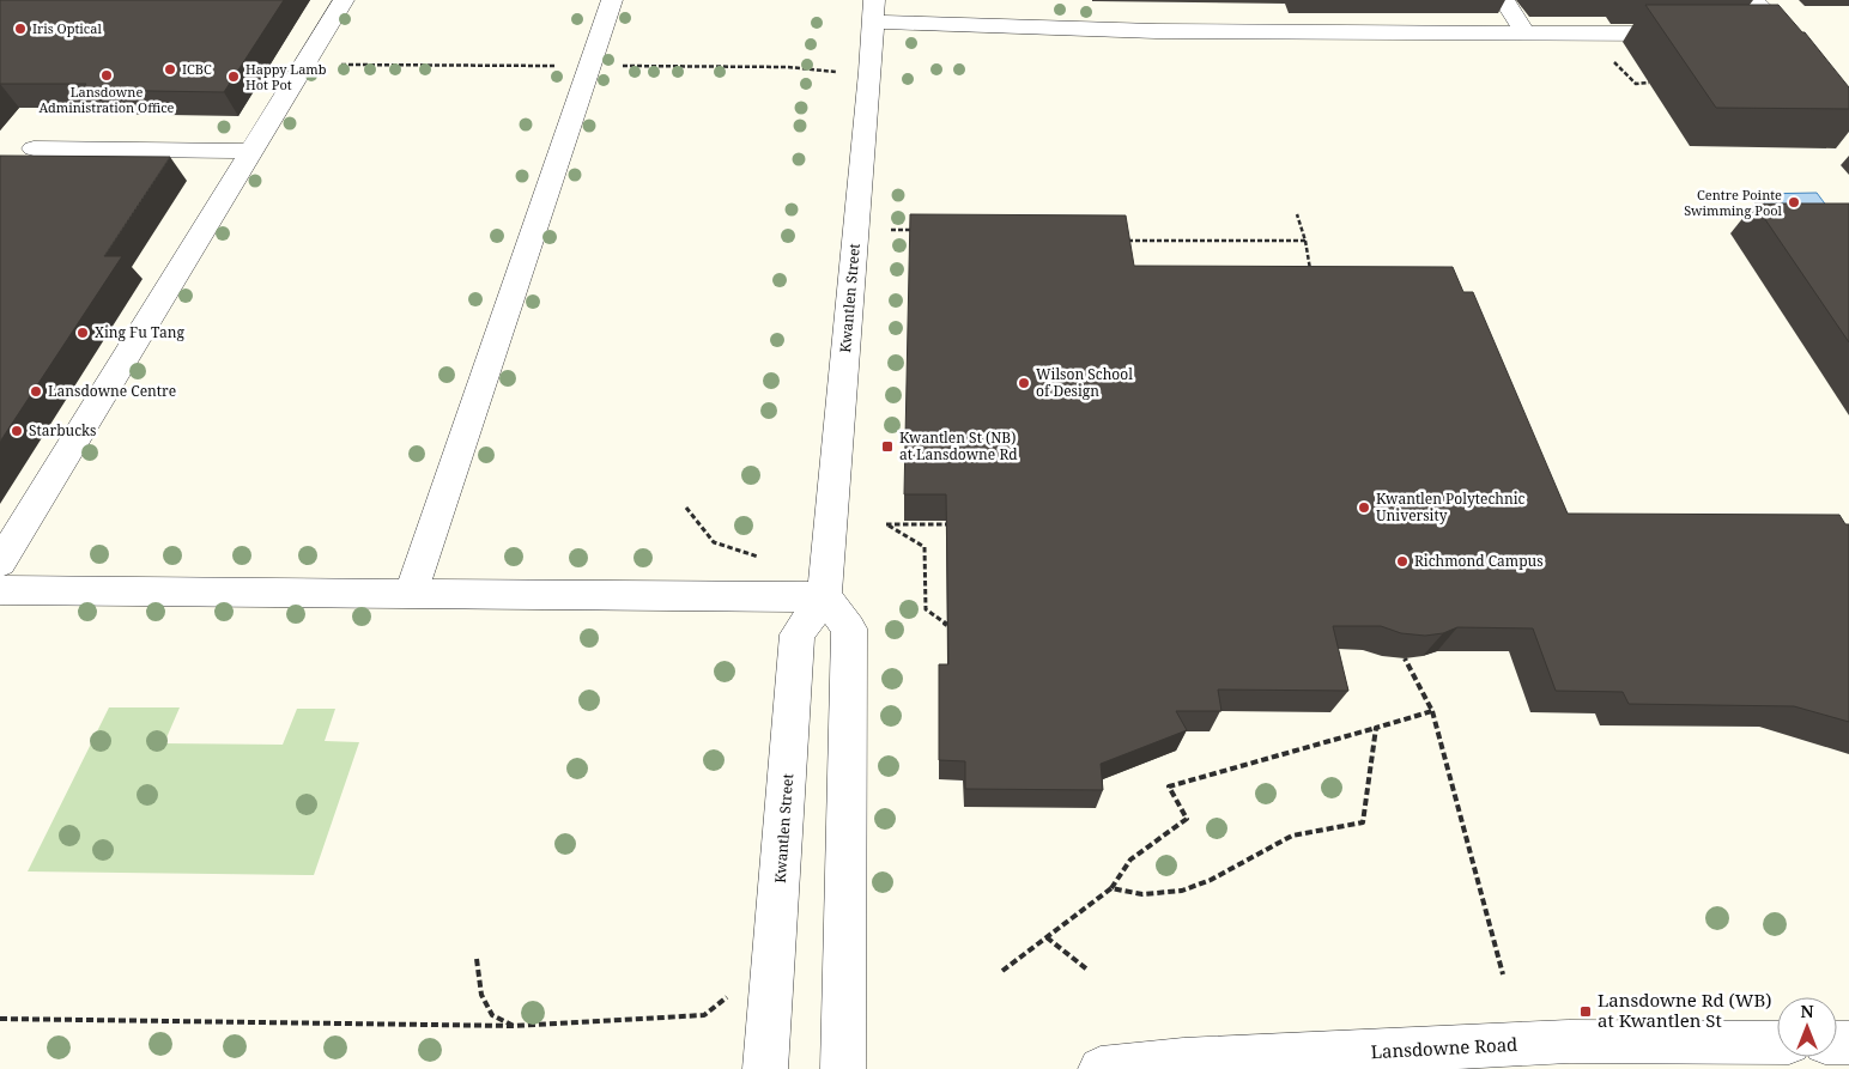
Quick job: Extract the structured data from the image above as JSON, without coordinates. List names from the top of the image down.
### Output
{
  "streets": {
    "street": ["Kwantlen Street", "Lansdowne Road"]
  },
  "places": {
    "other": [
      "Iris Optical",
      "ICBC",
      "Lansdowne Administration Office",
      "Happy Lamb Hot Pot",
      "Centre Pointe Swimming Pool",
      "Xing Fu Tang",
      "Wilson School of Design",
      "Lansdowne Centre",
      "Starbucks",
      "Kwantlen Polytechnic University",
      "Richmond Campus"
    ],
    "transit": ["Kwantlen St (NB) at Lansdowne Rd", "Lansdowne Rd (WB) at Kwantlen St"]
  },
  "north": "top"
}
